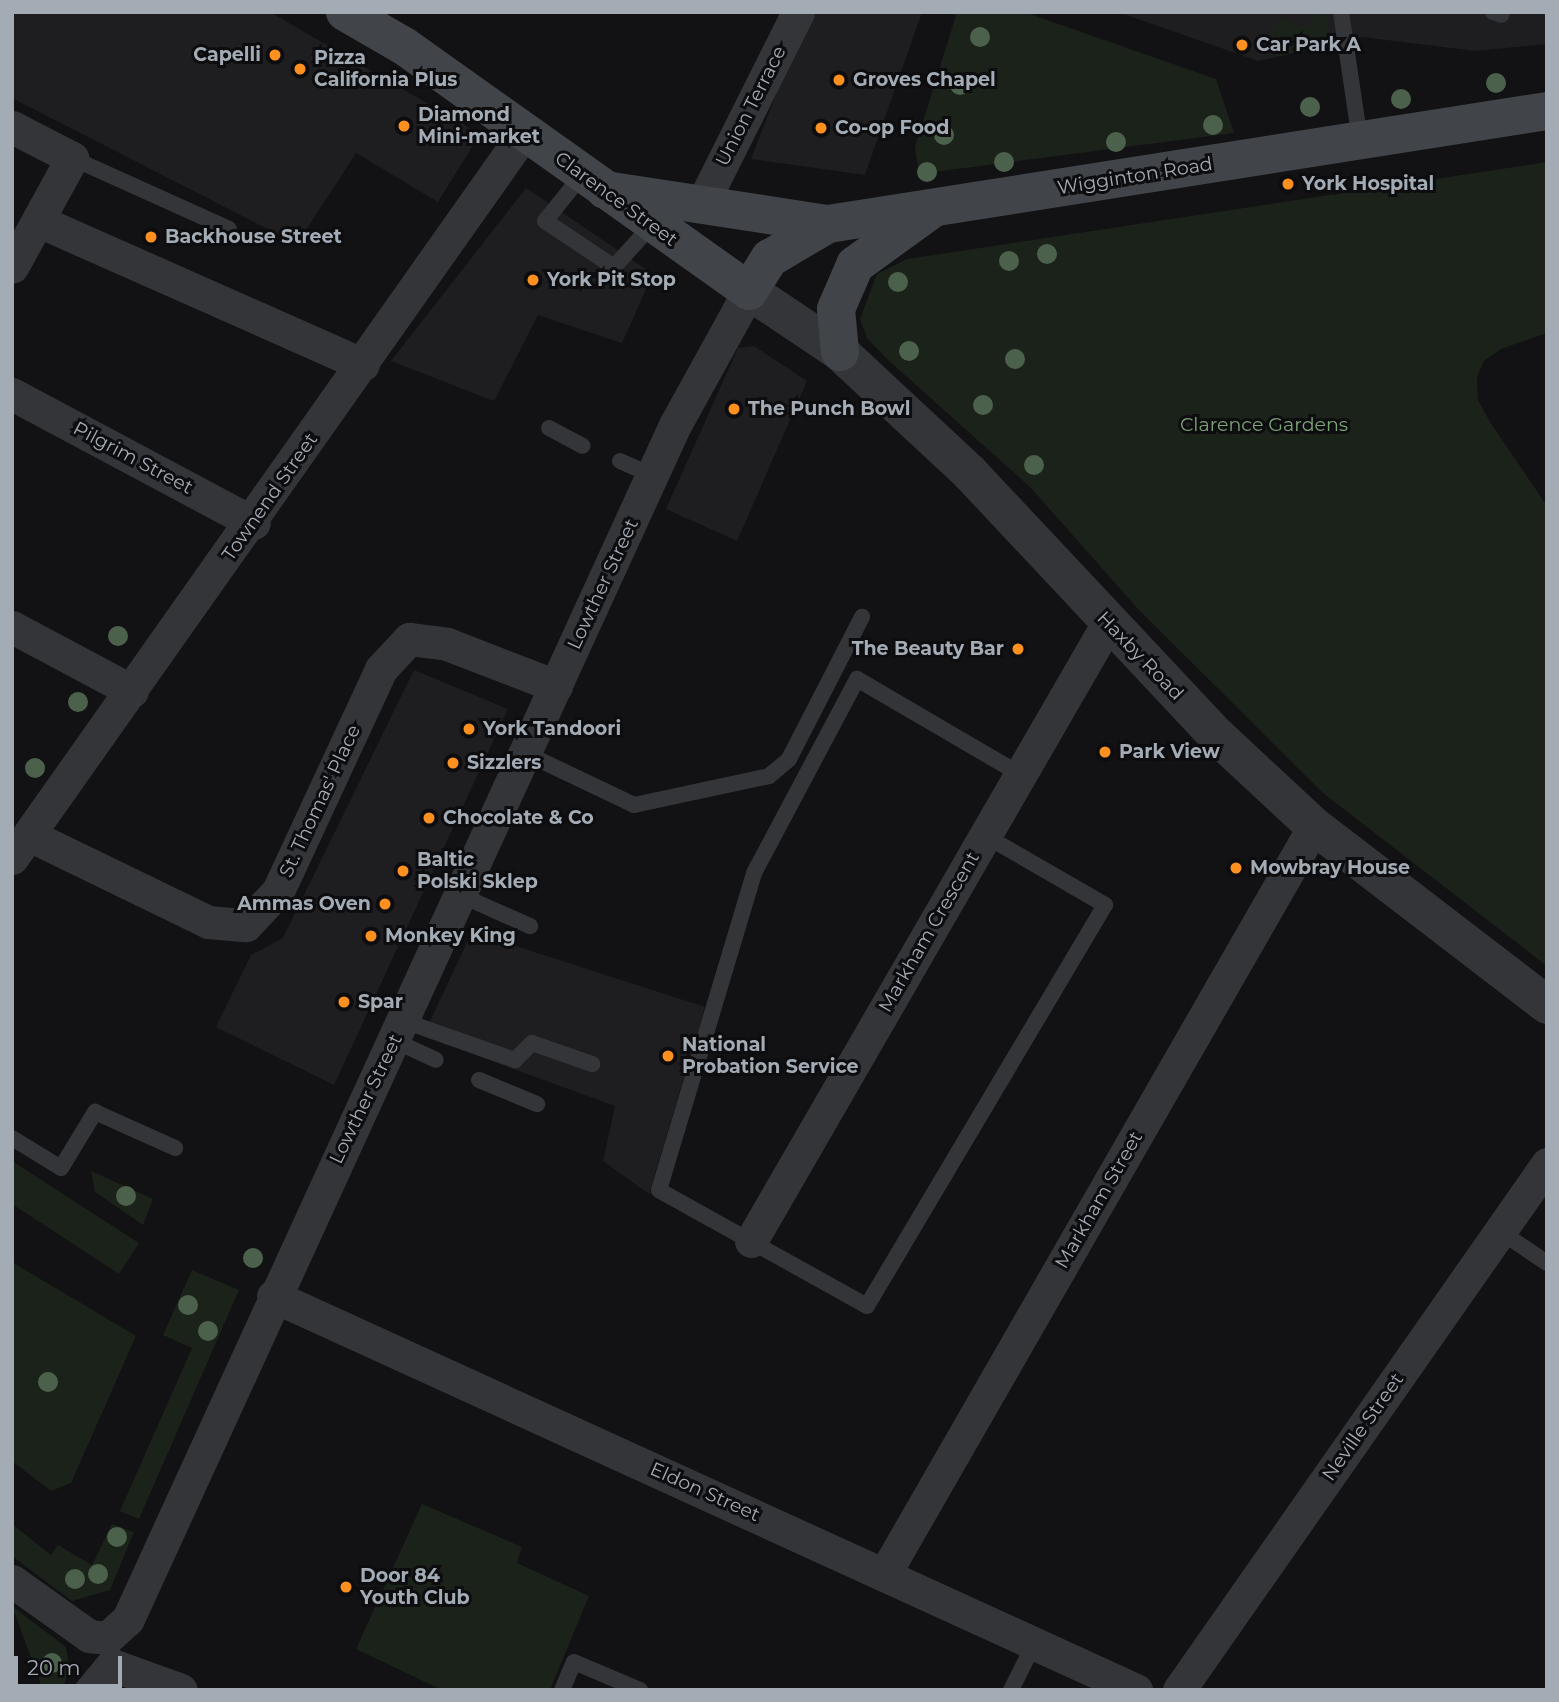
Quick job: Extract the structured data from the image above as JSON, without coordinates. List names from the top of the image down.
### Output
{
  "streets": {
    "main road": ["Wigginton Road", "Clarence Street"],
    "street": [
      "Union Terrace",
      "Pilgrim Street",
      "Townend Street",
      "Lowther Street",
      "Haxby Road",
      "St. Thomas' Place",
      "Markham Crescent",
      "Markham Street",
      "Neville Street",
      "Eldon Street"
    ]
  },
  "crossings": [
    ["Wigginton Road", "Clarence Street"],
    ["Wigginton Road", "Lowther Street"],
    ["Wigginton Road", "Haxby Road"],
    ["Clarence Street", "Townend Street"],
    ["Clarence Street", "Lowther Street"],
    ["Clarence Street", "Haxby Road"],
    ["Pilgrim Street", "Townend Street"],
    ["Townend Street", "St. Thomas' Place"],
    ["Lowther Street", "Haxby Road"],
    ["Lowther Street", "St. Thomas' Place"],
    ["Lowther Street", "Eldon Street"],
    ["Haxby Road", "Markham Crescent"],
    ["Haxby Road", "Markham Street"],
    ["Markham Street", "Eldon Street"]
  ],
  "parks": ["Clarence Gardens"],
  "places": [
    "Car Park A",
    "Capelli",
    "Pizza California Plus",
    "Groves Chapel",
    "Diamond Mini-market",
    "Co-op Food",
    "York Hospital",
    "Backhouse Street",
    "York Pit Stop",
    "The Punch Bowl",
    "The Beauty Bar",
    "York Tandoori",
    "Park View",
    "Sizzlers",
    "Chocolate & Co",
    "Mowbray House",
    "Baltic Polski Sklep",
    "Ammas Oven",
    "Monkey King",
    "Spar",
    "National Probation Service",
    "Door 84 Youth Club"
  ],
  "scale_bar": "20 m"
}
